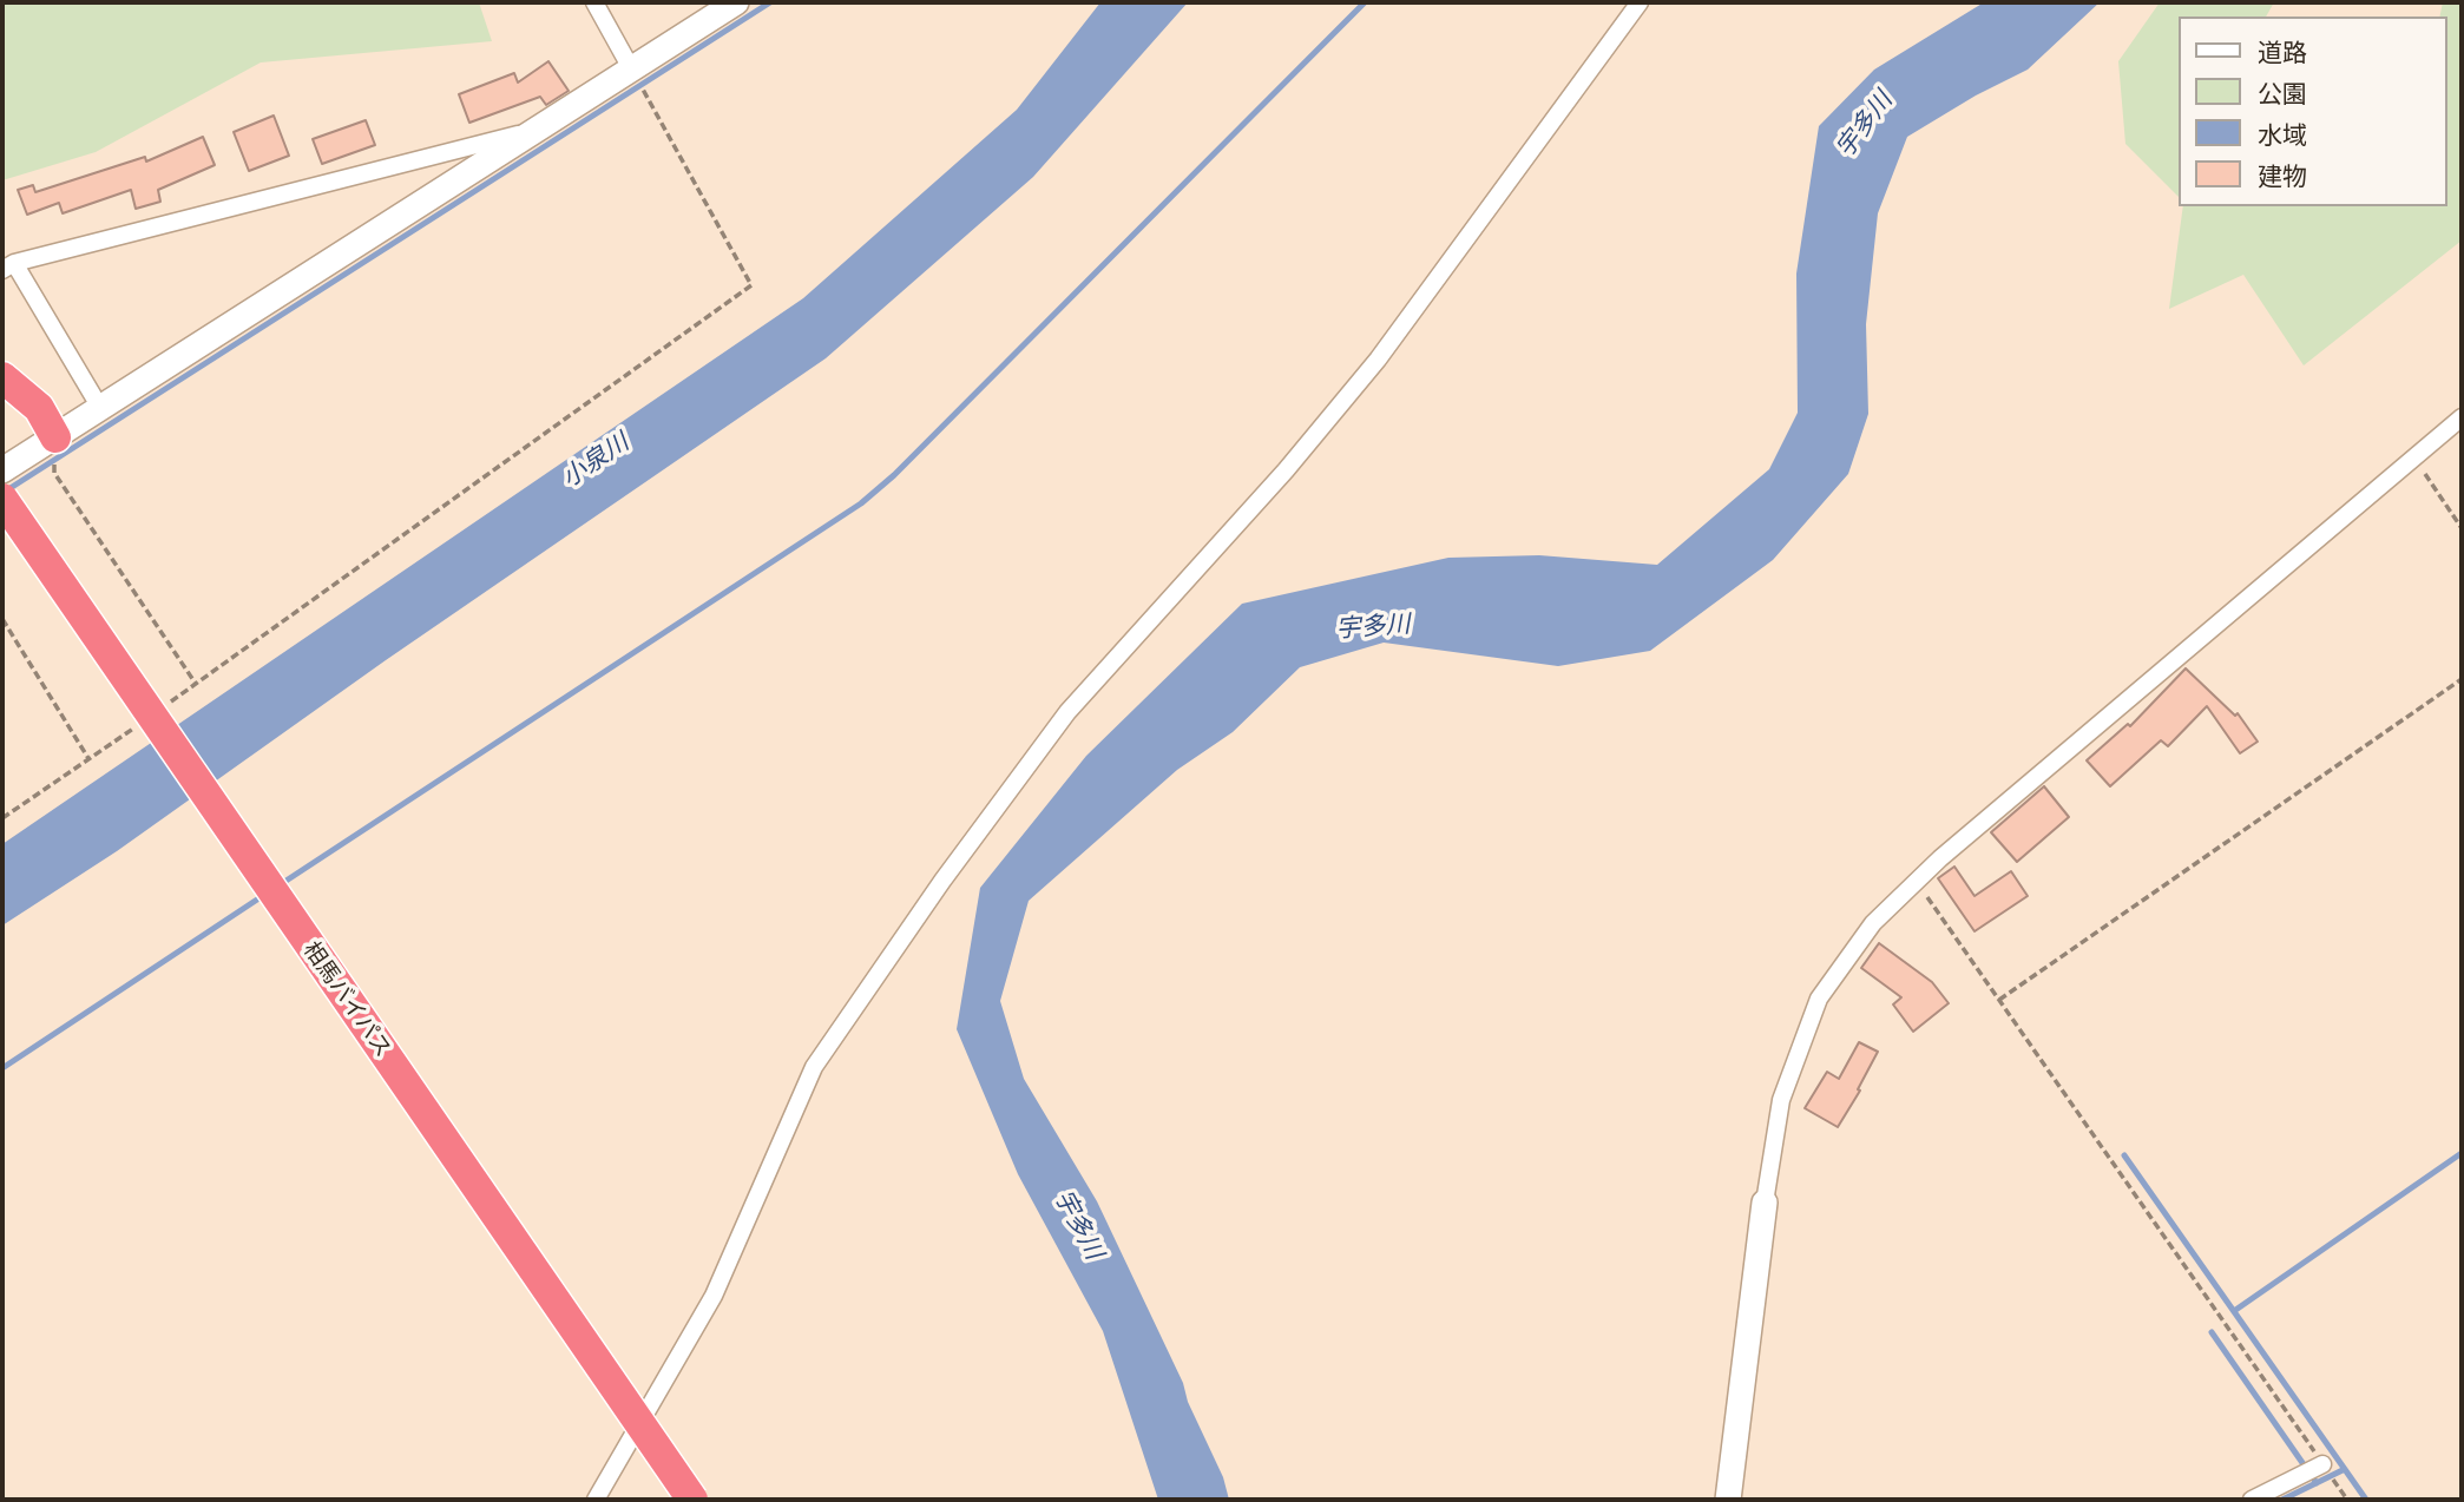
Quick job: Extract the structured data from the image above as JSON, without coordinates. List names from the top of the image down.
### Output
{
  "streets": {
    "highway": ["相馬バイパス"]
  },
  "water": ["宇多川", "小泉川"],
  "legend": [
    "道路",
    "公園",
    "水域",
    "建物"
  ]
}
